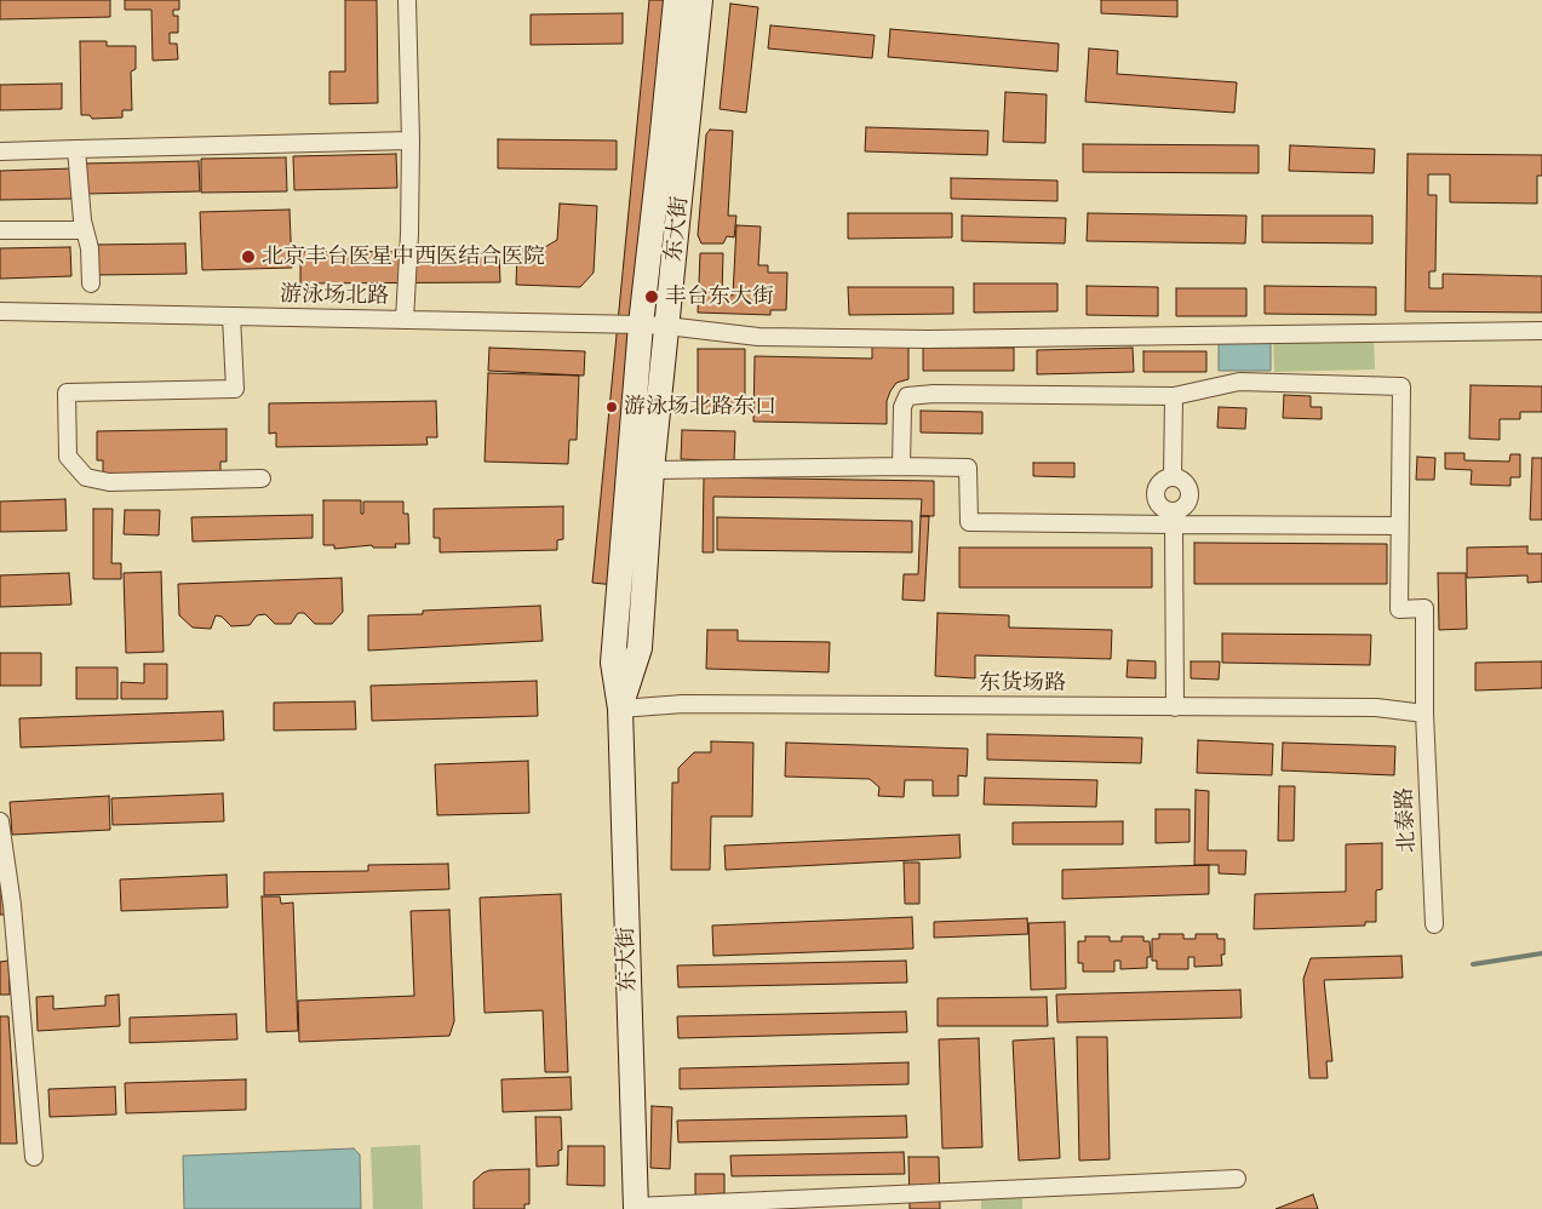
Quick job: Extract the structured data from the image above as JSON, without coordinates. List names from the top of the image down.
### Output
{
  "streets": {
    "main road": ["东大街"],
    "street": ["游泳场北路", "东货场路", "北泰路"]
  },
  "crossings": [
    ["东大街", "游泳场北路"],
    ["东大街", "东货场路"],
    ["东货场路", "北泰路"]
  ],
  "places": ["北京丰台医星中西医结合医院", "丰台东大街", "游泳场北路东口"]
}
